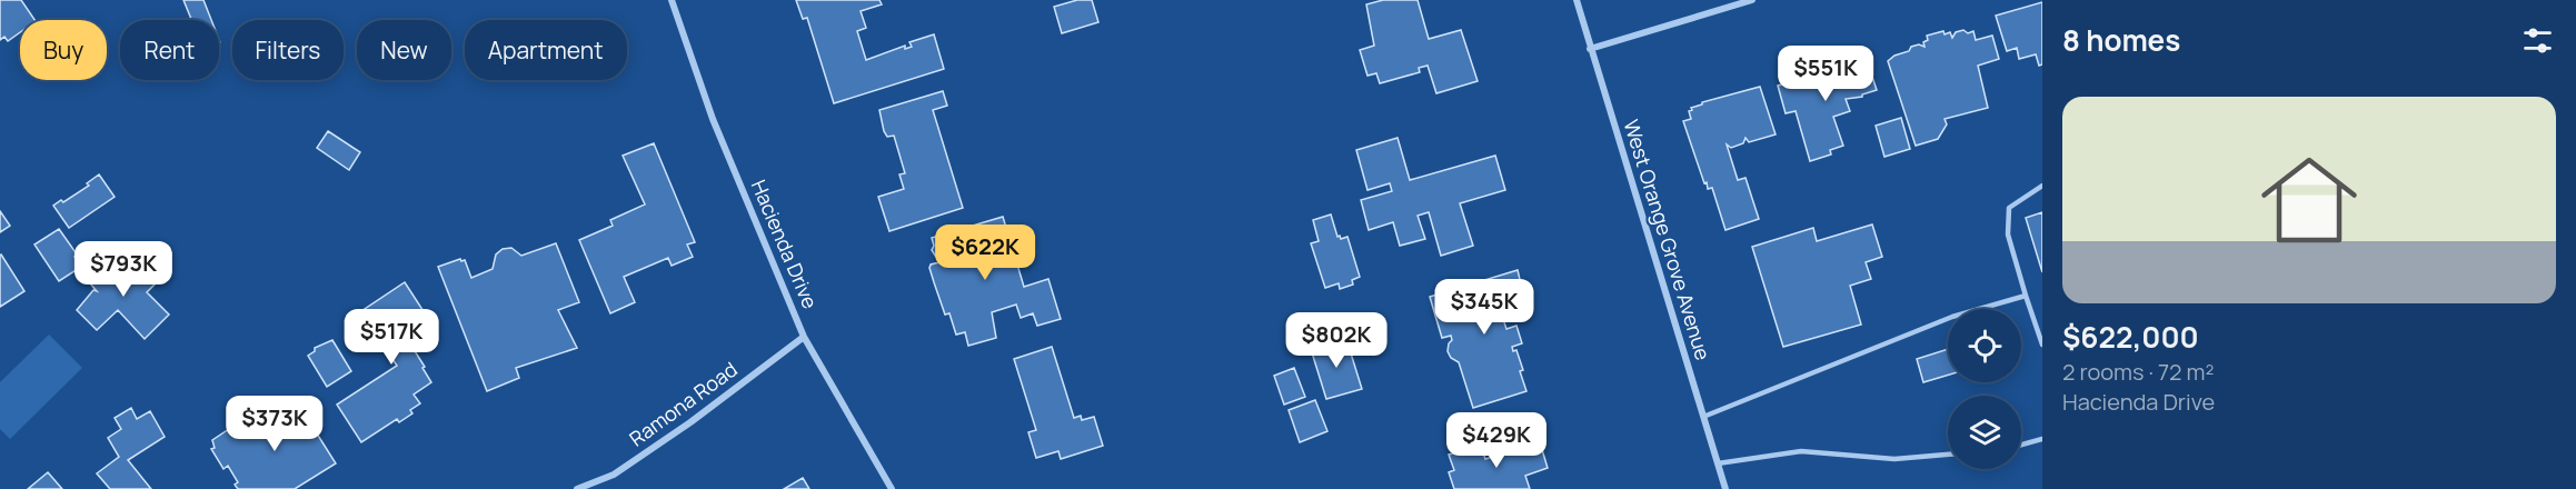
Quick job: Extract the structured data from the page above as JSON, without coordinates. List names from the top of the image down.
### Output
{
  "streets": {
    "street": ["West Orange Grove Avenue", "Hacienda Drive", "Ramona Road"]
  },
  "crossings": [
    ["Hacienda Drive", "Ramona Road"]
  ],
  "page": {
    "heading": "8 homes",
    "chip": [
      "Buy",
      "Rent",
      "Filters",
      "New",
      "Apartment"
    ],
    "price": [
      "$551K",
      "$622K",
      "$793K",
      "$345K",
      "$517K",
      "$802K",
      "$373K",
      "$429K"
    ],
    "list": [
      {
        "name": "$622,000",
        "note": "2 rooms · 72 m² · Hacienda Drive"
      }
    ]
  }
}
